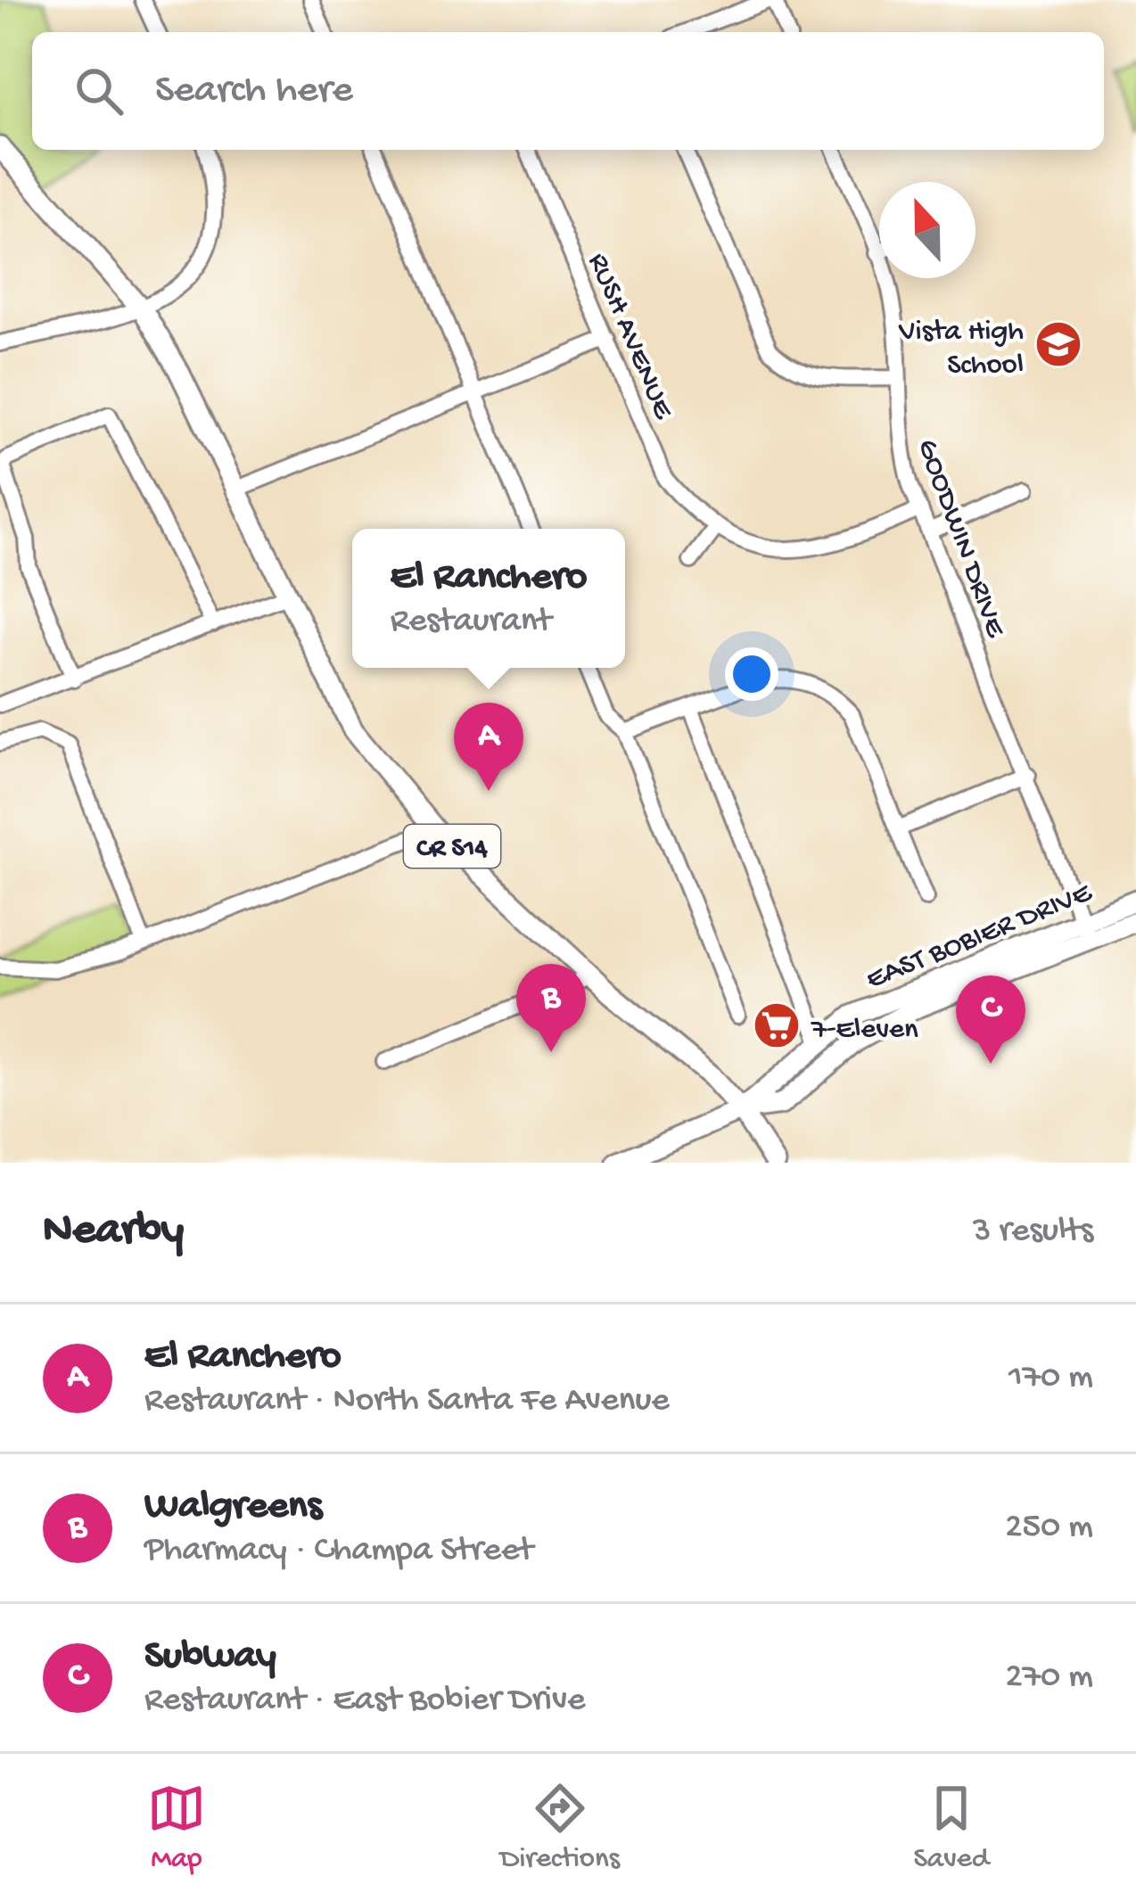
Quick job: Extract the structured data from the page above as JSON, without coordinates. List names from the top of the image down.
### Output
{
  "streets": {
    "main road": ["CR S14", "EAST BOBIER DRIVE"],
    "street": ["RUSH AVENUE", "GOODWIN DRIVE"]
  },
  "crossings": [
    ["RUSH AVENUE", "GOODWIN DRIVE"],
    ["GOODWIN DRIVE", "EAST BOBIER DRIVE"],
    ["CR S14", "EAST BOBIER DRIVE"]
  ],
  "places": {
    "school or university": ["Vista High School"],
    "supermarket": ["7-Eleven"]
  },
  "north": "top",
  "page": {
    "search": "Search here",
    "popup": ["El Ranchero", "Restaurant"],
    "pins": ["A", "B", "C"],
    "heading": ["Nearby", "3 results"],
    "list": [
      {
        "mark": "A",
        "name": "El Ranchero",
        "note": "Restaurant · North Santa Fe Avenue",
        "value": "170 m"
      },
      {
        "mark": "B",
        "name": "Walgreens",
        "note": "Pharmacy · Champa Street",
        "value": "250 m"
      },
      {
        "mark": "C",
        "name": "Subway",
        "note": "Restaurant · East Bobier Drive",
        "value": "270 m"
      }
    ],
    "nav": ["Map", "Directions", "Saved"]
  }
}
